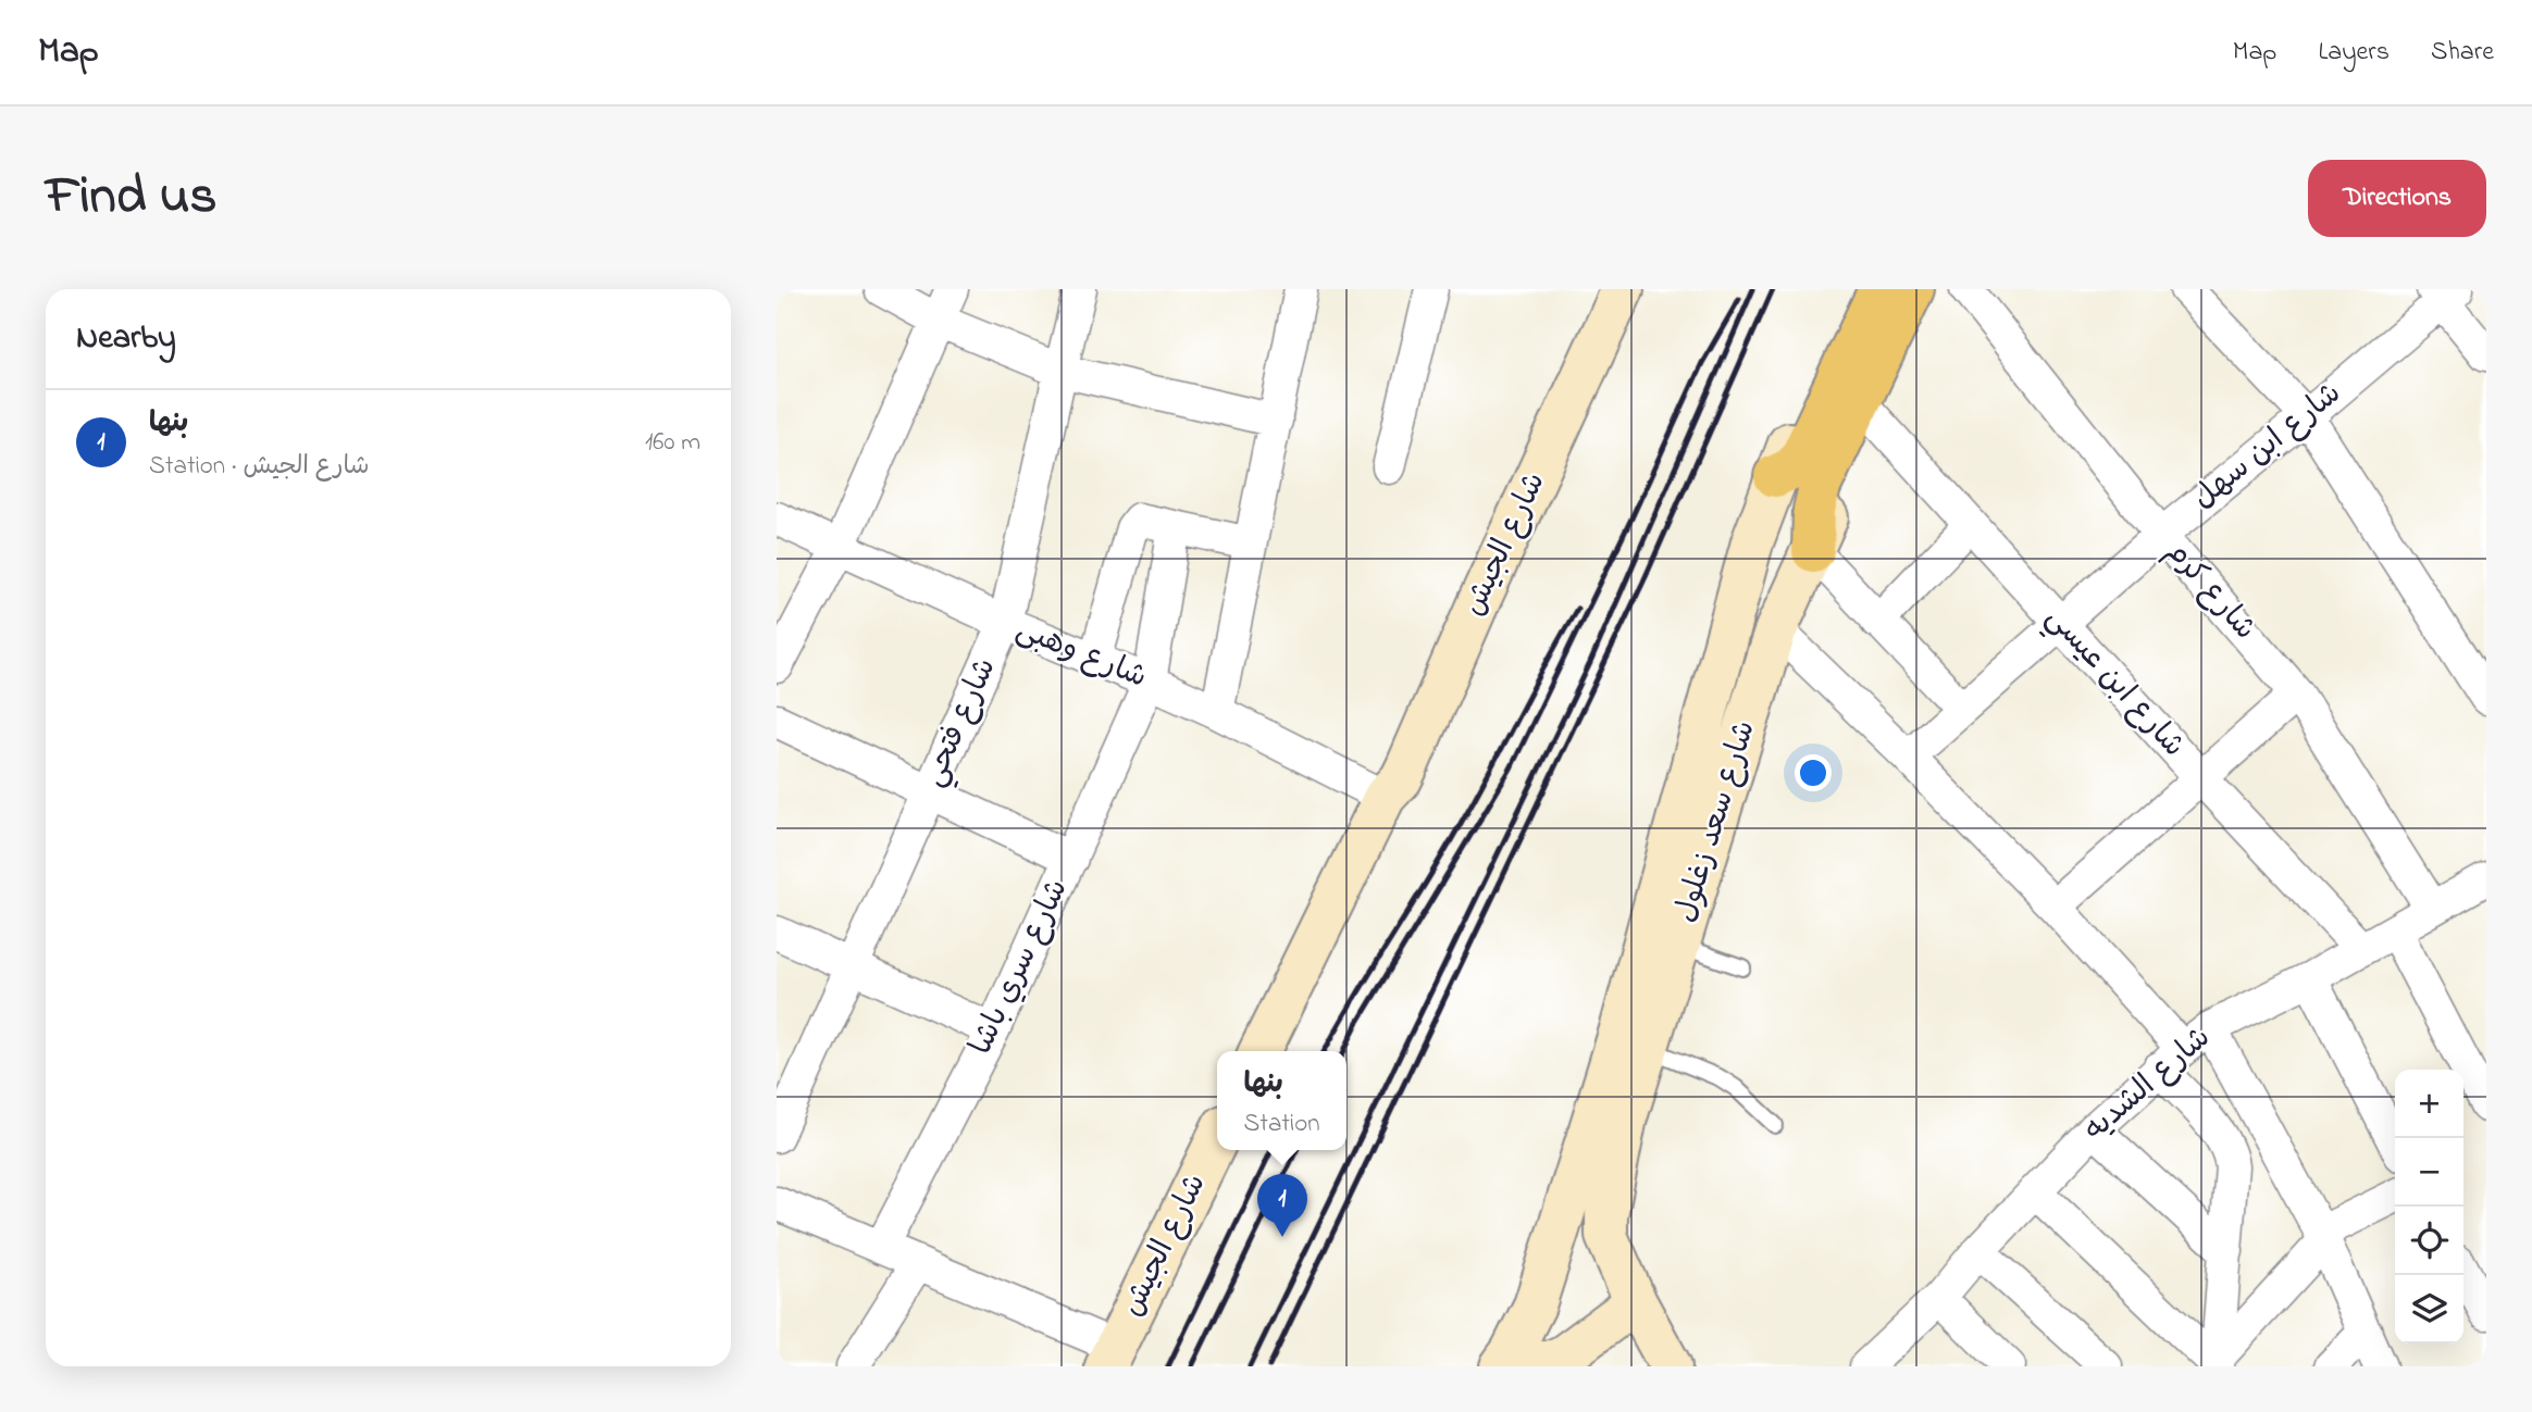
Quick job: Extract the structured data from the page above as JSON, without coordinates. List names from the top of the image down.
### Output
{
  "streets": {
    "main road": ["شارع الجيش", "شارع سعد زغلول"],
    "street": [
      "شارع ابن سهل",
      "شارع كرم",
      "شارع وهبى",
      "شارع ابن عيسي",
      "شارع فتحي",
      "شارع سري باشا",
      "شارع الشديه"
    ]
  },
  "crossings": [
    ["شارع ابن سهل", "شارع كرم"],
    ["شارع ابن سهل", "شارع ابن عيسي"],
    ["شارع الجيش", "شارع وهبى"],
    ["شارع كرم", "شارع الشديه"],
    ["شارع وهبى", "شارع فتحي"],
    ["شارع وهبى", "شارع سري باشا"],
    ["شارع ابن عيسي", "شارع سعد زغلول"],
    ["شارع ابن عيسي", "شارع الشديه"]
  ],
  "page": {
    "header": "Map",
    "nav": ["Map", "Layers", "Share"],
    "title": "Find us",
    "buttons": "Directions",
    "heading": "Nearby",
    "list": [
      {
        "mark": "1",
        "name": "بنها",
        "note": "Station · شارع الجيش",
        "value": "160 m"
      }
    ],
    "popup": ["بنها", "Station"],
    "map_buttons": ["+", "−"],
    "pins": "1"
  }
}
